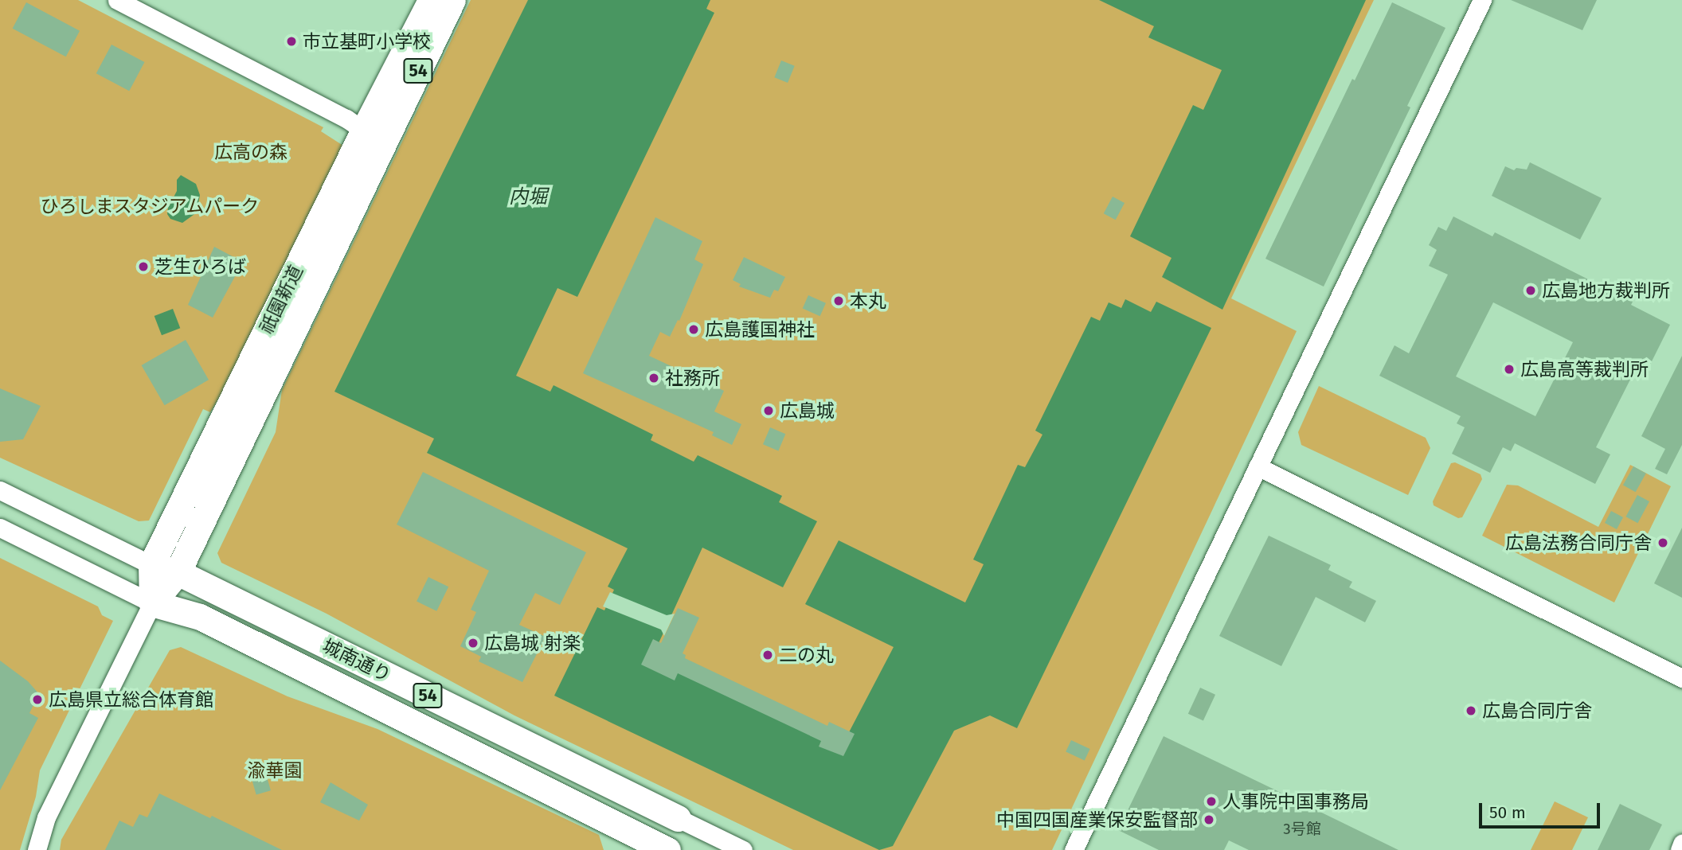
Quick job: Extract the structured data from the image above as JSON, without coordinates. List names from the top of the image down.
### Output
{
  "streets": {
    "highway": ["54", "祇園新道", "城南通り"]
  },
  "crossings": [
    ["54", "祇園新道"],
    ["54", "城南通り"],
    ["祇園新道", "城南通り"]
  ],
  "water": ["内堀"],
  "parks": ["広高の森", "ひろしまスタジアムパーク", "渝華園"],
  "places": [
    "市立基町小学校",
    "芝生ひろば",
    "広島地方裁判所",
    "本丸",
    "広島護国神社",
    "広島高等裁判所",
    "社務所",
    "広島城",
    "広島法務合同庁舎",
    "広島城 射楽",
    "二の丸",
    "広島県立総合体育館",
    "広島合同庁舎",
    "人事院中国事務局",
    "中国四国産業保安監督部"
  ],
  "house_numbers": ["3号館"],
  "scale_bar": "50 m"
}
